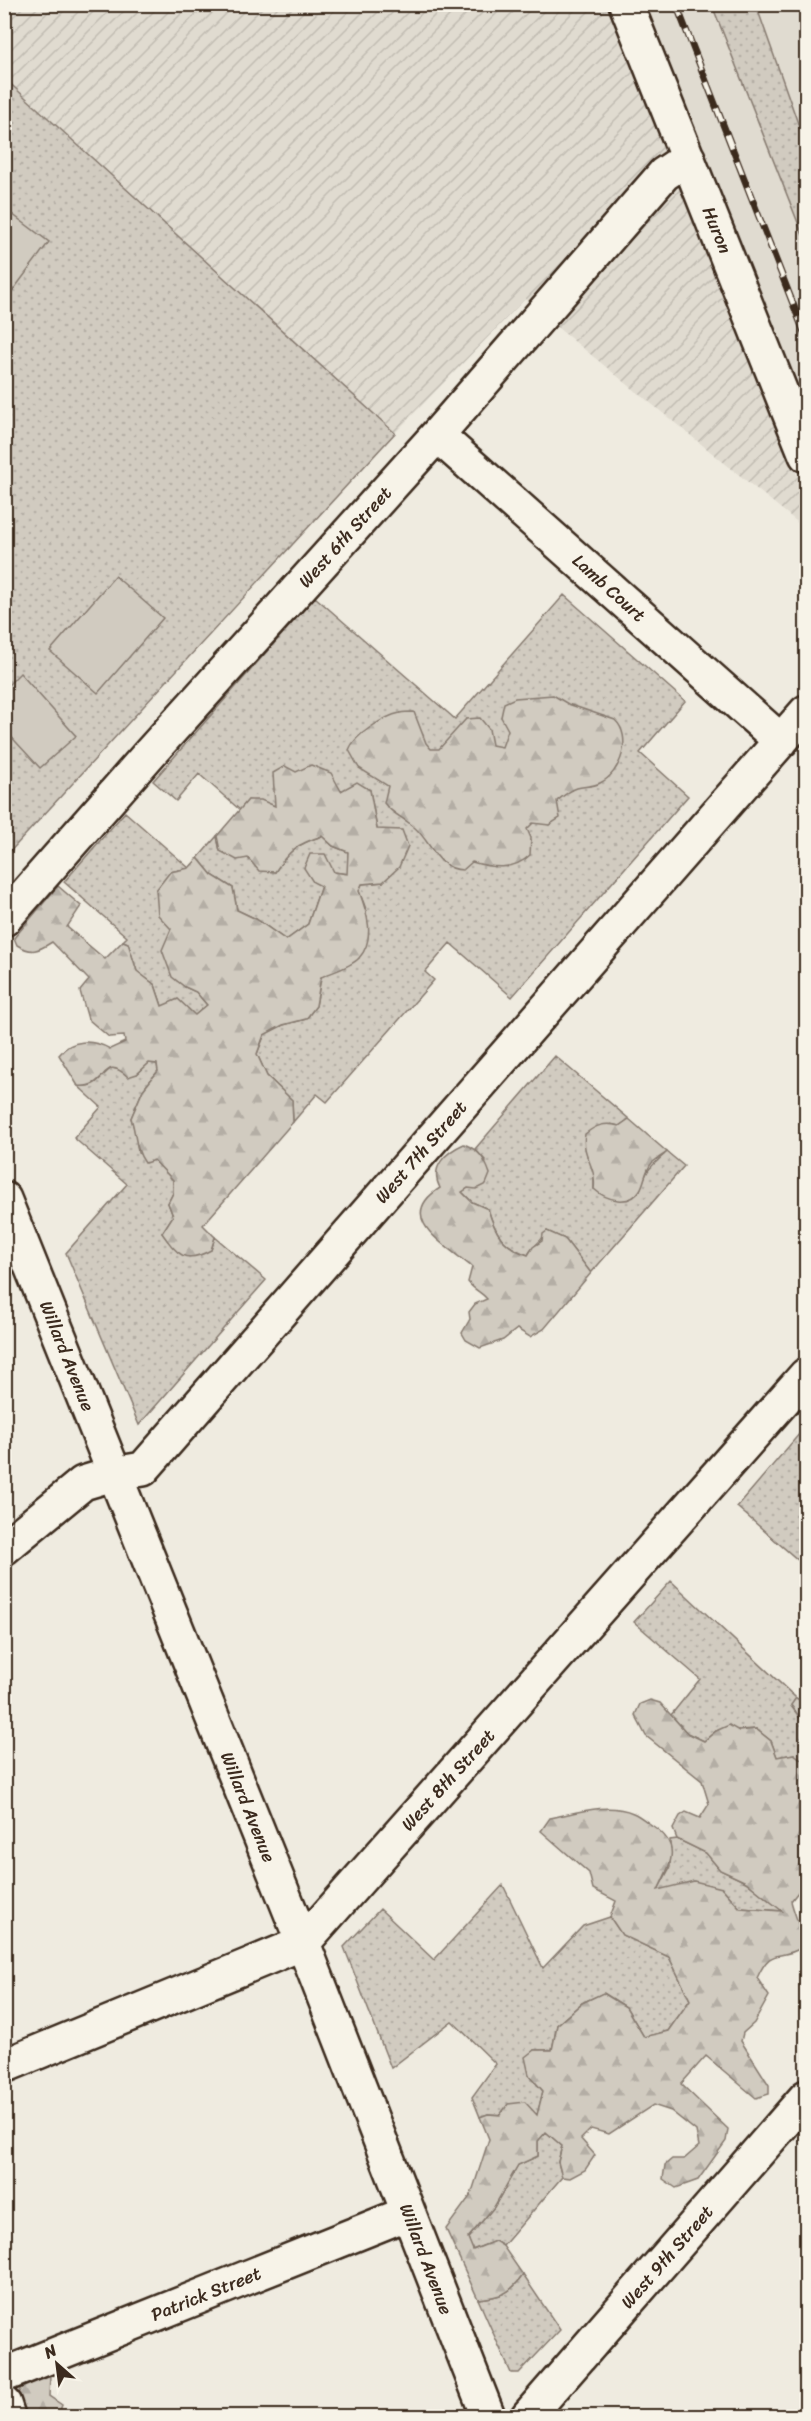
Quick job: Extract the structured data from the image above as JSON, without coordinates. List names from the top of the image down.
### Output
{
  "streets": {
    "street": [
      "Huron",
      "West 6th Street",
      "Lamb Court",
      "West 7th Street",
      "Willard Avenue",
      "West 8th Street",
      "West 9th Street",
      "Patrick Street"
    ]
  },
  "crossings": [
    ["Huron", "West 6th Street"],
    ["West 6th Street", "Lamb Court"],
    ["Lamb Court", "West 7th Street"],
    ["West 7th Street", "Willard Avenue"],
    ["Willard Avenue", "West 8th Street"],
    ["Willard Avenue", "Patrick Street"]
  ],
  "north": "top left"
}
